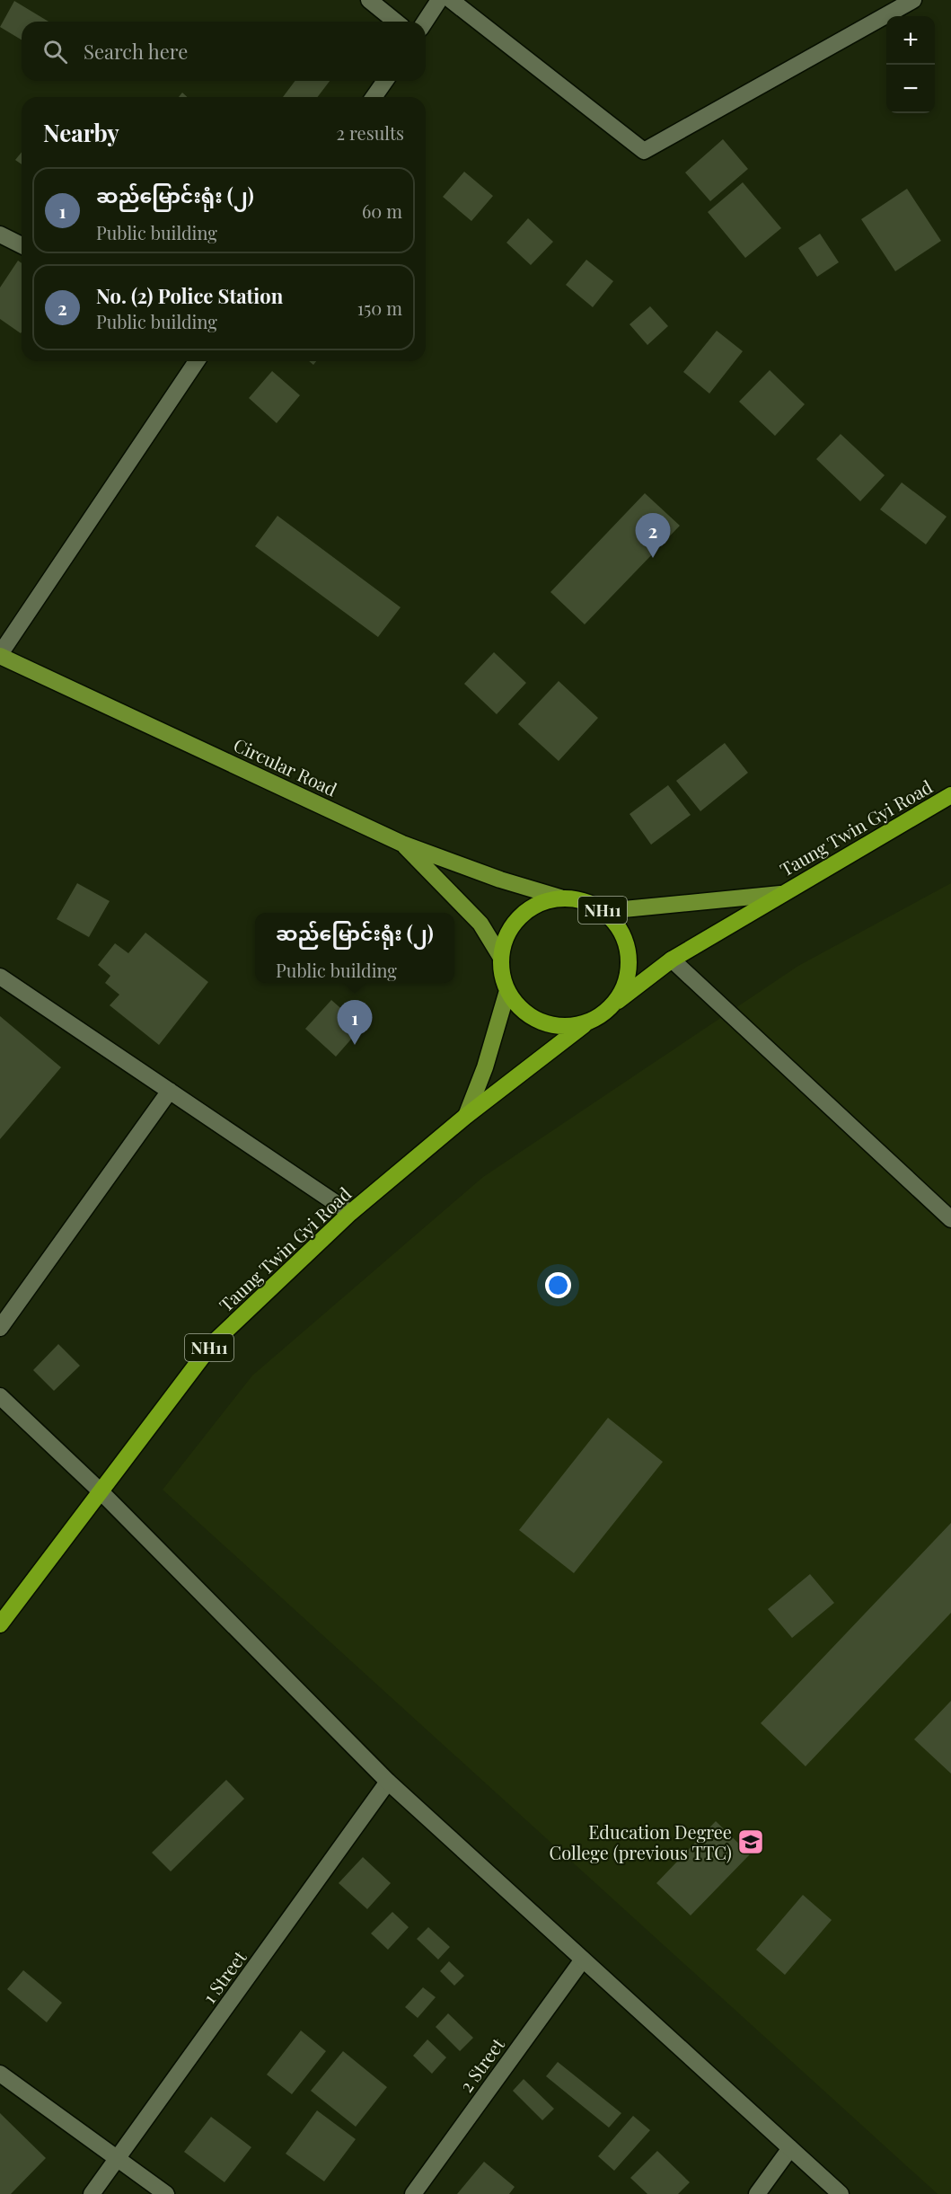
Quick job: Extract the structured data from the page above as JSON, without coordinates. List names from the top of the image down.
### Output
{
  "streets": {
    "highway": ["Taung Twin Gyi Road", "NH11"],
    "main road": ["Circular Road"],
    "street": ["1 Street", "2 Street"]
  },
  "crossings": [
    ["Circular Road", "Taung Twin Gyi Road"],
    ["Circular Road", "NH11"],
    ["Taung Twin Gyi Road", "NH11"]
  ],
  "places": {
    "school or university": ["Education Degree College (previous TTC)"]
  },
  "page": {
    "map_buttons": ["+", "−"],
    "search": "Search here",
    "heading": ["Nearby", "2 results"],
    "list": [
      {
        "mark": "1",
        "name": "ဆည်မြောင်းရုံး (၂)",
        "note": "Public building",
        "value": "60 m"
      },
      {
        "mark": "2",
        "name": "No. (2) Police Station",
        "note": "Public building",
        "value": "150 m"
      }
    ],
    "pins": ["2", "1"],
    "popup": ["ဆည်မြောင်းရုံး (၂)", "Public building"]
  }
}
